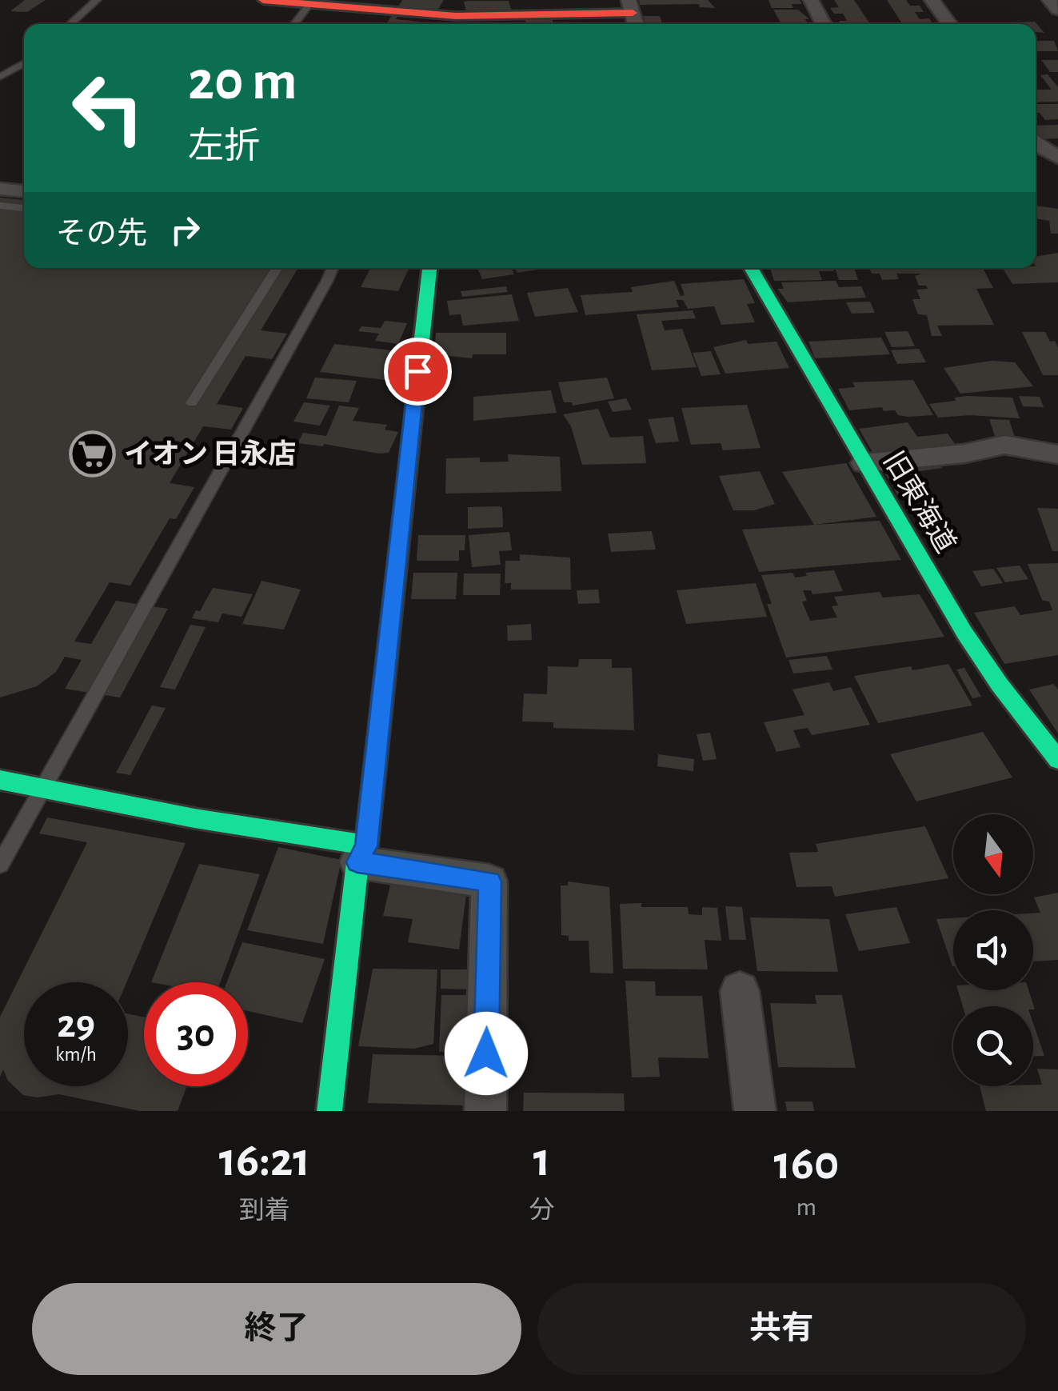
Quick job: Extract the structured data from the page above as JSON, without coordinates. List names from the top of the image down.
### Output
{
  "streets": {
    "street": ["旧東海道"]
  },
  "places": {
    "supermarket": ["イオン 日永店"]
  },
  "north": "bottom",
  "page": {
    "turn": ["20 m", "左折"],
    "then": "その先",
    "speed": "29 km/h",
    "limit": "30",
    "eta": [
      "16:21",
      "到着",
      "1",
      "分",
      "160",
      "m"
    ],
    "buttons": ["終了", "共有"]
  }
}
